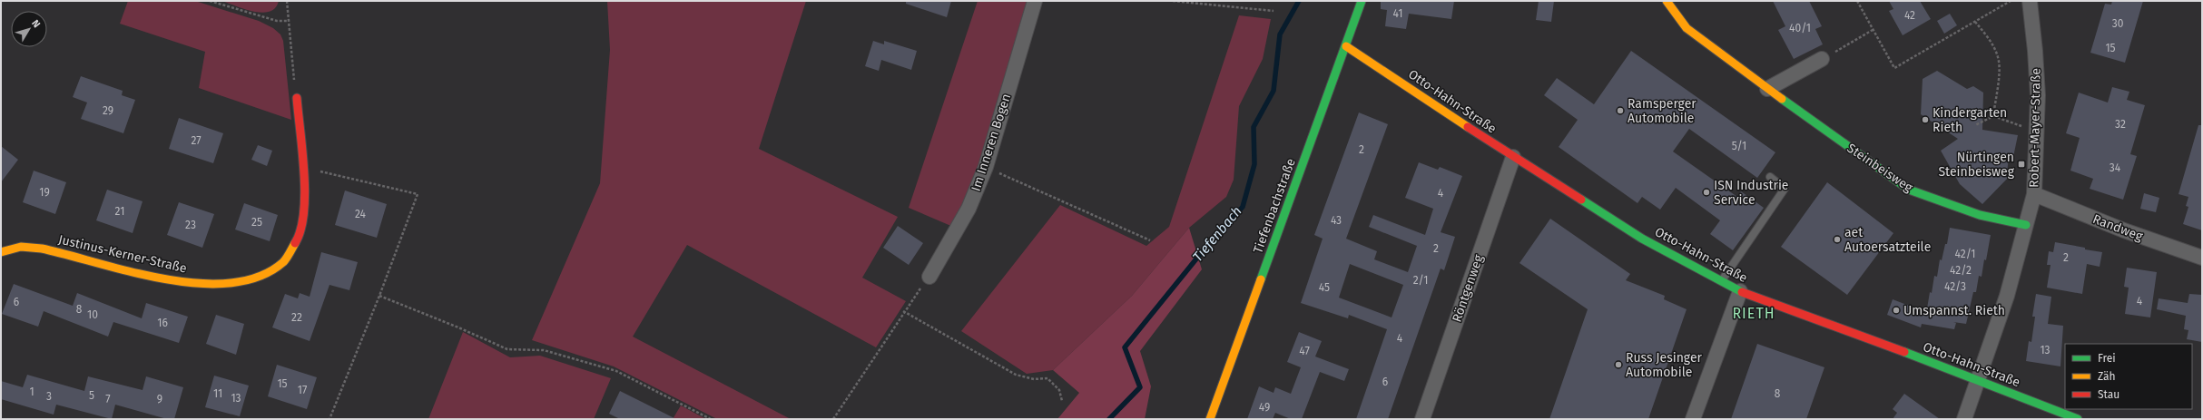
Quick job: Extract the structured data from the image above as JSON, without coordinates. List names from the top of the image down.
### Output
{
  "streets": {
    "street": [
      "Otto-Hahn-Straße",
      "Robert-Mayer-Straße",
      "Im Inneren Bogen",
      "Steinbeisweg",
      "Tiefenbachstraße",
      "Randweg",
      "Justinus-Kerner-Straße",
      "Röntgenweg"
    ]
  },
  "crossings": [
    ["Otto-Hahn-Straße", "Robert-Mayer-Straße"],
    ["Otto-Hahn-Straße", "Tiefenbachstraße"],
    ["Otto-Hahn-Straße", "Röntgenweg"],
    ["Robert-Mayer-Straße", "Steinbeisweg"],
    ["Robert-Mayer-Straße", "Randweg"]
  ],
  "districts": ["RIETH"],
  "water": ["Tiefenbach"],
  "places": {
    "other": [
      "Ramsperger Automobile",
      "Kindergarten Rieth",
      "ISN Industrie Service",
      "aet Autoersatzteile",
      "Umspannst. Rieth",
      "Russ Jesinger Automobile"
    ],
    "transit": ["Nürtingen Steinbeisweg"]
  },
  "house_numbers": [
    "41",
    "42",
    "30",
    "40/1",
    "15",
    "29",
    "32",
    "27",
    "5/1",
    "2",
    "34",
    "19",
    "4",
    "21",
    "24",
    "43",
    "25",
    "23",
    "2",
    "42/1",
    "2",
    "42/2",
    "2/1",
    "42/3",
    "45",
    "4",
    "6",
    "8",
    "10",
    "22",
    "16",
    "4",
    "13",
    "47",
    "6",
    "15",
    "17",
    "1",
    "11",
    "8",
    "5",
    "3",
    "13",
    "7",
    "9",
    "49"
  ],
  "legend": ["Frei", "Zäh", "Stau"],
  "north": "top right"
}
